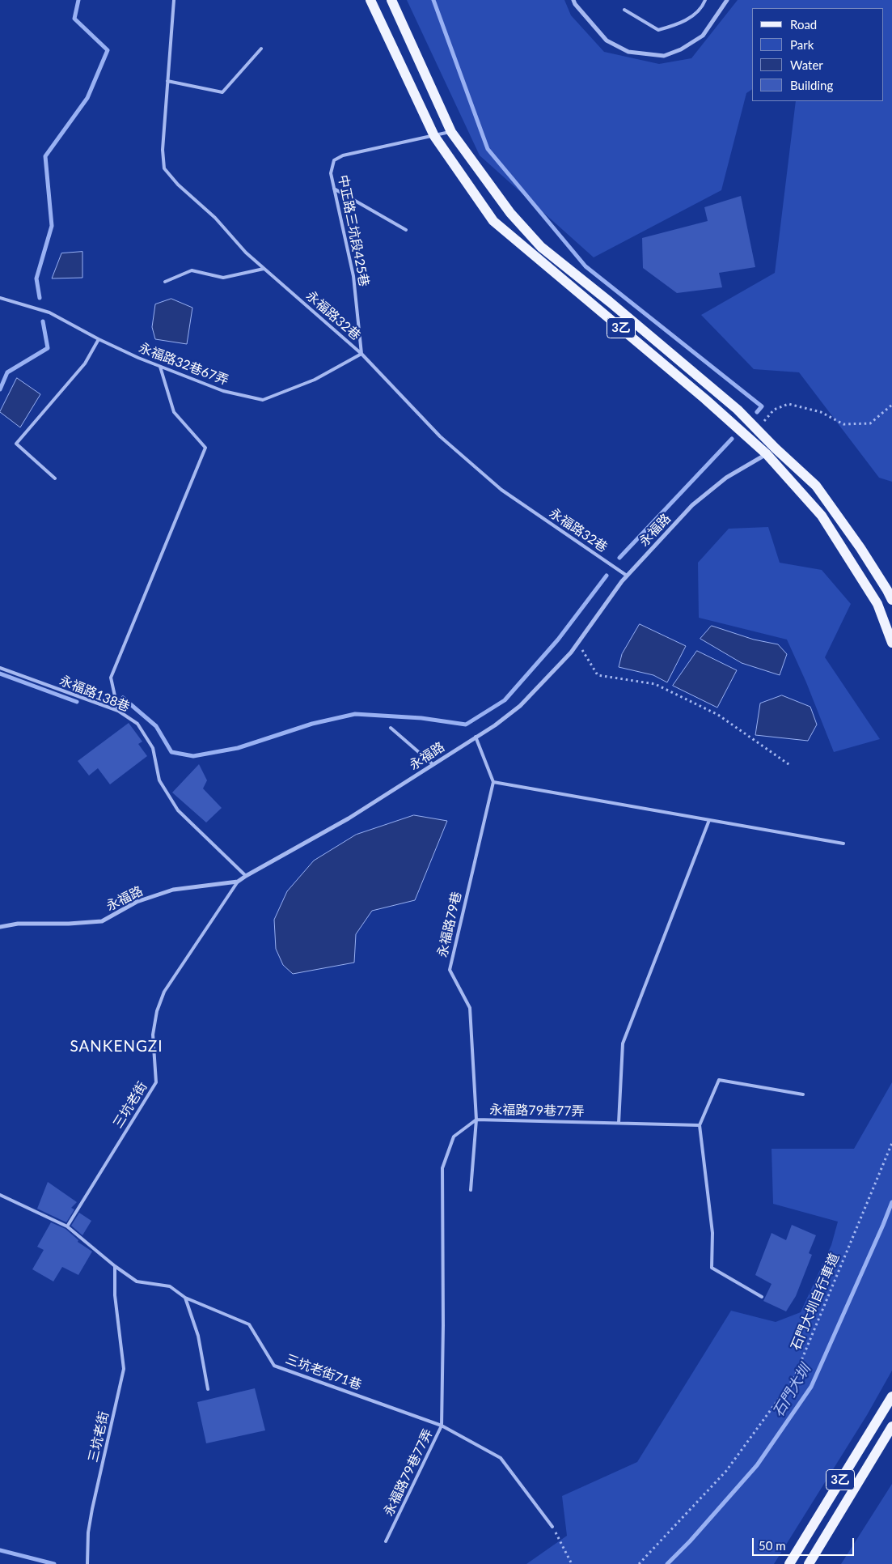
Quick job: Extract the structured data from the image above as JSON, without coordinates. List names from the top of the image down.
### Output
{
  "streets": {
    "main road": ["3乙"],
    "street": ["永福路"],
    "lane": [
      "中正路三坑段425巷",
      "永福路32巷",
      "永福路32巷67弄",
      "永福路138巷",
      "永福路79巷",
      "三坑老街",
      "永福路79巷77弄",
      "三坑老街71巷"
    ],
    "path": ["石門大圳自行車道"]
  },
  "crossings": [
    ["中正路三坑段425巷", "永福路32巷"],
    ["中正路三坑段425巷", "3乙"],
    ["中正路三坑段425巷", "永福路32巷67弄"],
    ["永福路32巷", "永福路32巷67弄"],
    ["永福路32巷", "永福路"],
    ["3乙", "永福路"],
    ["永福路", "永福路138巷"],
    ["永福路", "三坑老街"],
    ["永福路79巷", "永福路79巷77弄"],
    ["三坑老街", "三坑老街71巷"],
    ["永福路79巷77弄", "三坑老街71巷"]
  ],
  "districts": ["SANKENGZI"],
  "water": ["石門大圳"],
  "legend": [
    "Road",
    "Park",
    "Water",
    "Building"
  ],
  "scale_bar": "50 m"
}
